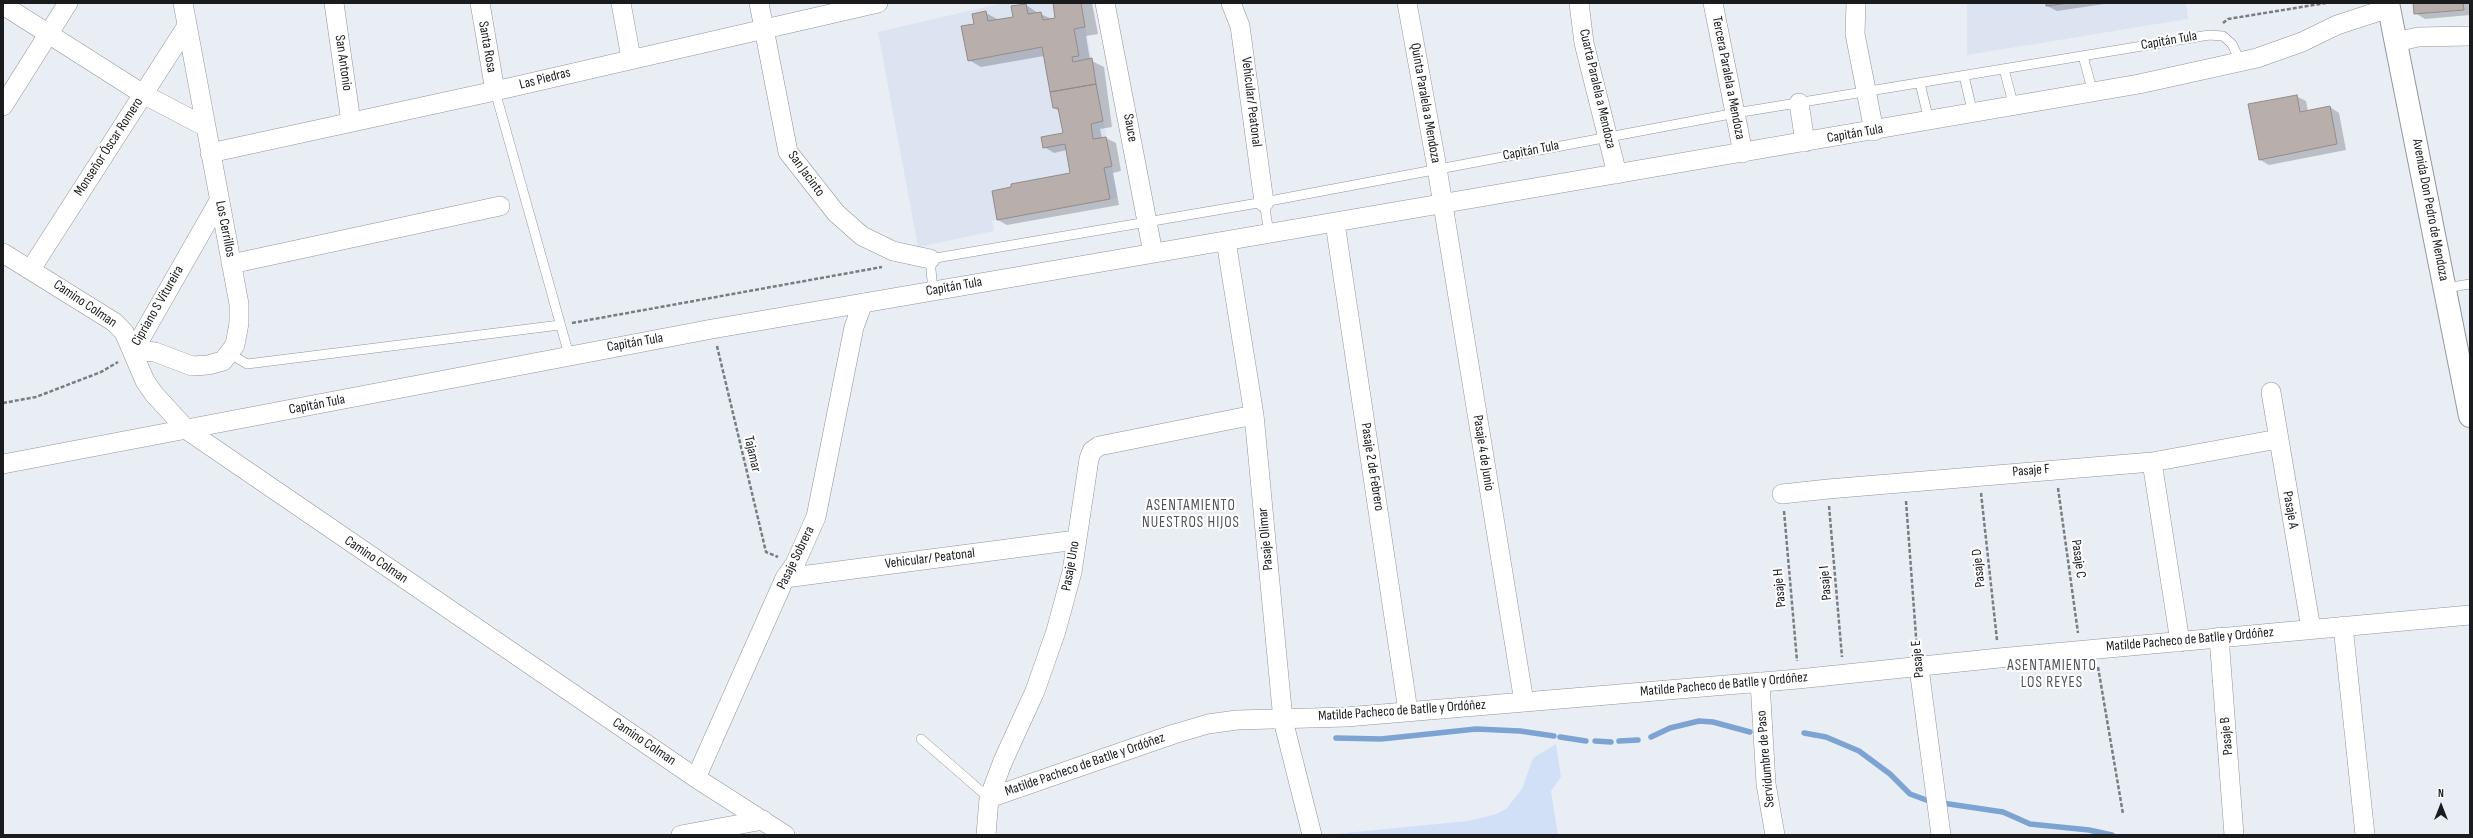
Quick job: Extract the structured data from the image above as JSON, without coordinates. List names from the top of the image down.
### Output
{
  "streets": {
    "main road": ["Avenida Don Pedro de Mendoza"],
    "street": [
      "Capitán Tula",
      "Santa Rosa",
      "San Antonio",
      "Tercera Paralela a Mendoza",
      "Las Piedras",
      "Cuarta Paralela a Mendoza",
      "Vehicular/ Peatonal",
      "Quinta Paralela a Mendoza",
      "Sauce",
      "Monseñor Óscar Romero",
      "San Jacinto",
      "Los Cerrillos",
      "Camino Colman",
      "Cipriano S Vitureira",
      "Pasaje 4 de Junio",
      "Pasaje 2 de Febrero",
      "Pasaje F",
      "Pasaje A",
      "Pasaje Olimar",
      "Pasaje Sobrera",
      "Pasaje Uno",
      "Matilde Pacheco de Batlle y Ordóñez",
      "Pasaje E",
      "Pasaje B",
      "Servidumbre de Paso"
    ],
    "path": [
      "Tajamar",
      "Pasaje C",
      "Pasaje D",
      "Pasaje I",
      "Pasaje H"
    ]
  },
  "crossings": [
    ["Capitán Tula", "Tercera Paralela a Mendoza"],
    ["Capitán Tula", "Cuarta Paralela a Mendoza"],
    ["Capitán Tula", "Vehicular/ Peatonal"],
    ["Capitán Tula", "Quinta Paralela a Mendoza"],
    ["Capitán Tula", "Sauce"],
    ["Capitán Tula", "San Jacinto"],
    ["Capitán Tula", "Avenida Don Pedro de Mendoza"],
    ["Capitán Tula", "Camino Colman"],
    ["Capitán Tula", "Pasaje 4 de Junio"],
    ["Capitán Tula", "Tajamar"],
    ["Capitán Tula", "Pasaje 2 de Febrero"],
    ["Capitán Tula", "Pasaje Olimar"],
    ["Capitán Tula", "Pasaje Sobrera"],
    ["Santa Rosa", "Las Piedras"],
    ["San Antonio", "Las Piedras"],
    ["Las Piedras", "San Jacinto"],
    ["Las Piedras", "Los Cerrillos"],
    ["Vehicular/ Peatonal", "Tajamar"],
    ["Vehicular/ Peatonal", "Pasaje Sobrera"],
    ["Vehicular/ Peatonal", "Pasaje Uno"],
    ["Quinta Paralela a Mendoza", "Pasaje 4 de Junio"],
    ["Monseñor Óscar Romero", "Los Cerrillos"],
    ["Monseñor Óscar Romero", "Camino Colman"],
    ["Los Cerrillos", "Cipriano S Vitureira"],
    ["Camino Colman", "Cipriano S Vitureira"],
    ["Camino Colman", "Pasaje Sobrera"],
    ["Pasaje 4 de Junio", "Matilde Pacheco de Batlle y Ordóñez"],
    ["Tajamar", "Pasaje Sobrera"],
    ["Pasaje 2 de Febrero", "Matilde Pacheco de Batlle y Ordóñez"],
    ["Pasaje F", "Pasaje A"],
    ["Pasaje F", "Pasaje C"],
    ["Pasaje F", "Pasaje D"],
    ["Pasaje F", "Pasaje I"],
    ["Pasaje F", "Pasaje H"],
    ["Pasaje F", "Pasaje E"],
    ["Pasaje A", "Matilde Pacheco de Batlle y Ordóñez"],
    ["Pasaje Olimar", "Pasaje Uno"],
    ["Pasaje Olimar", "Matilde Pacheco de Batlle y Ordóñez"],
    ["Pasaje C", "Matilde Pacheco de Batlle y Ordóñez"],
    ["Pasaje Uno", "Matilde Pacheco de Batlle y Ordóñez"],
    ["Pasaje D", "Matilde Pacheco de Batlle y Ordóñez"],
    ["Pasaje I", "Matilde Pacheco de Batlle y Ordóñez"],
    ["Pasaje H", "Matilde Pacheco de Batlle y Ordóñez"],
    ["Matilde Pacheco de Batlle y Ordóñez", "Pasaje E"],
    ["Matilde Pacheco de Batlle y Ordóñez", "Pasaje B"],
    ["Matilde Pacheco de Batlle y Ordóñez", "Servidumbre de Paso"]
  ],
  "districts": ["ASENTAMIENTO NUESTROS HIJOS", "ASENTAMIENTO LOS REYES"],
  "north": "top"
}
